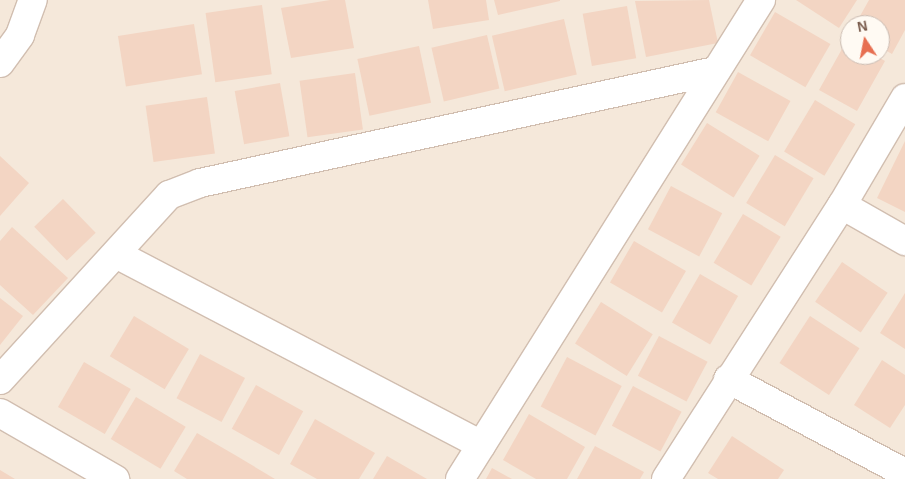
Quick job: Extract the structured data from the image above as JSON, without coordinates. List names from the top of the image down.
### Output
{
  "north": "top"
}
